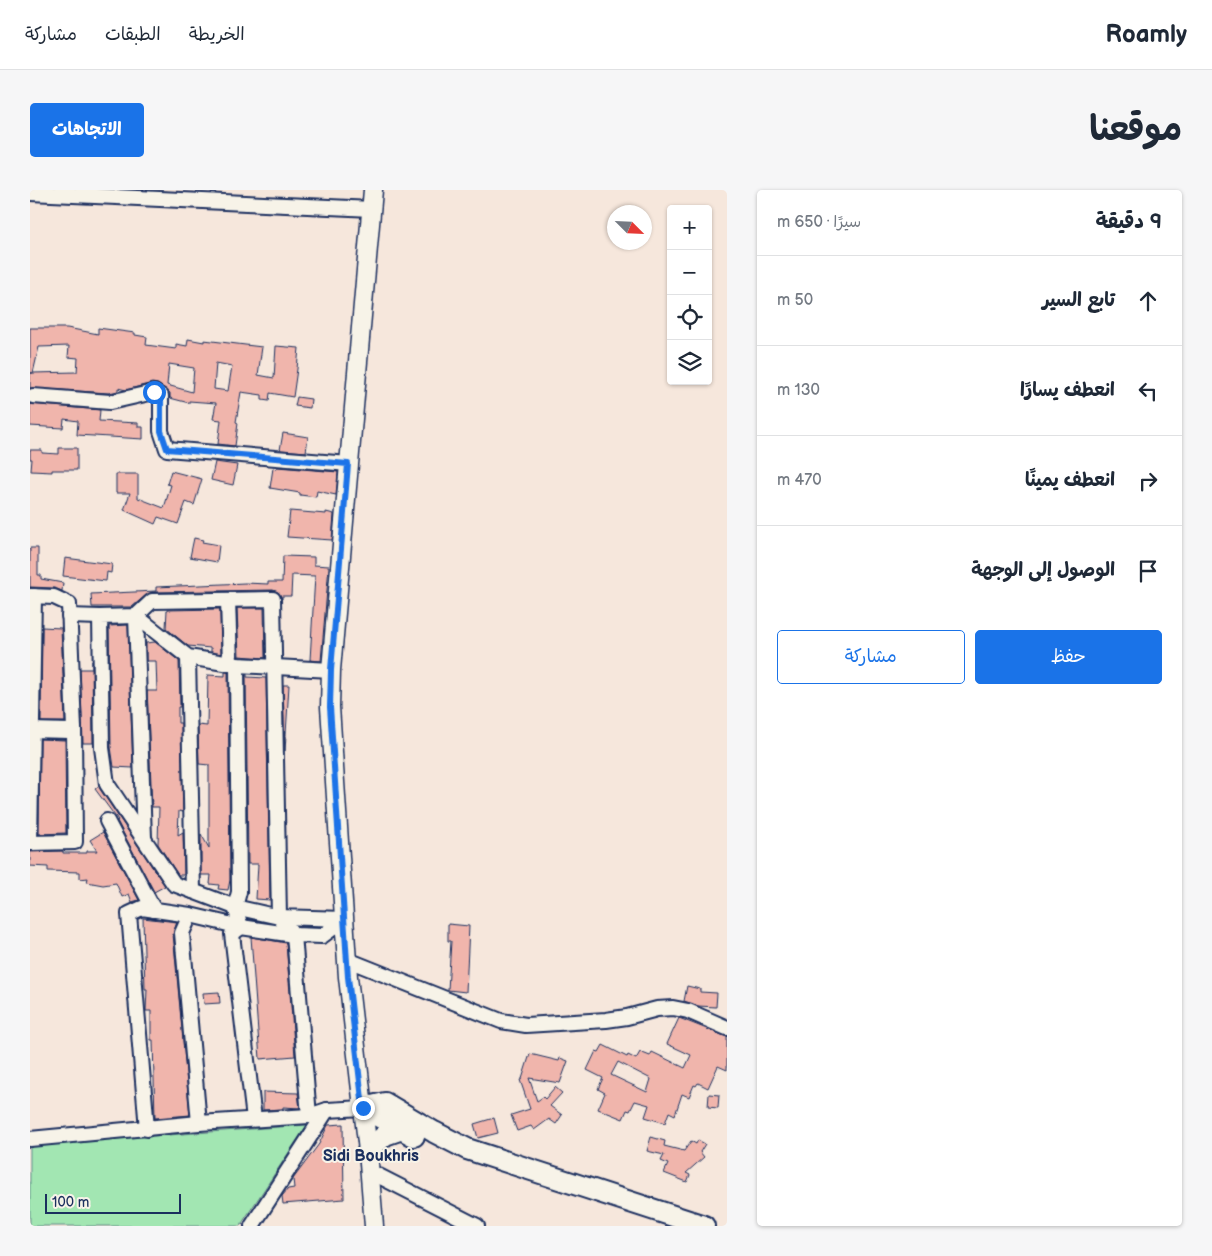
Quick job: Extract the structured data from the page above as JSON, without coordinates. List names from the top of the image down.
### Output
{
  "districts": ["Sidi Boukhris"],
  "scale_bar": "100 m",
  "north": "bottom right",
  "page": {
    "header": "Roamly",
    "nav": ["الخريطة", "الطبقات", "مشاركة"],
    "title": "موقعنا",
    "buttons": [
      "الاتجاهات",
      ["حفظ", "مشاركة"]
    ],
    "heading": ["9 دقيقة", "سيرًا · 650 m"],
    "map_buttons": ["+", "−"],
    "list": [
      ["تابع السير", "50 m"],
      ["انعطف يسارًا", "130 m"],
      ["انعطف يمينًا", "470 m"],
      "الوصول إلى الوجهة"
    ],
    "scale": "100 m"
  }
}
